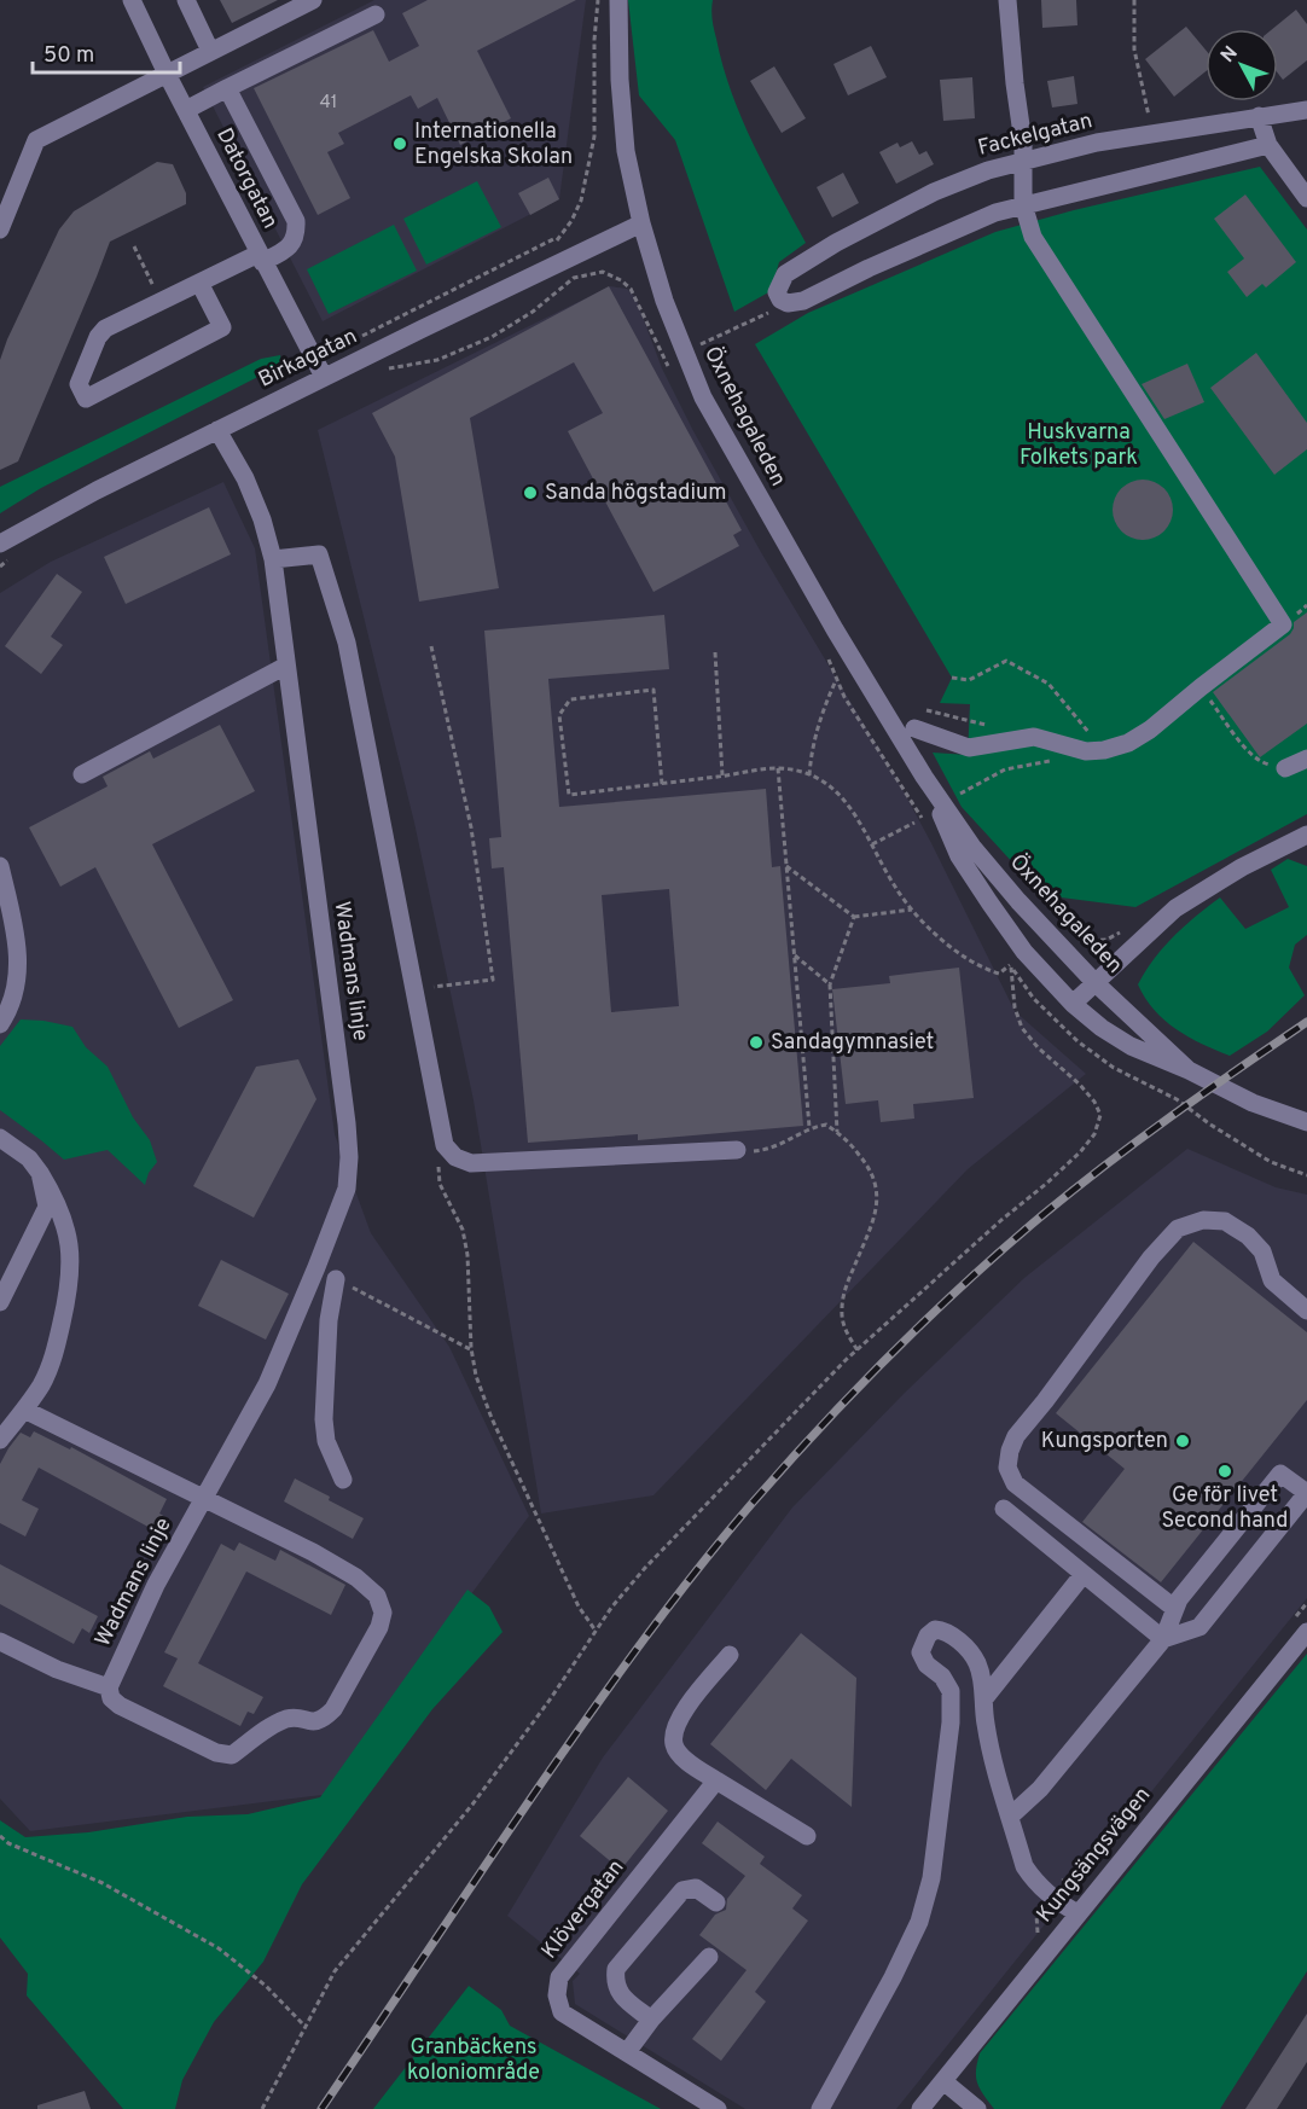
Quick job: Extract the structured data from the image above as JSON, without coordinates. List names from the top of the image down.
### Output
{
  "streets": {
    "street": [
      "Fackelgatan",
      "Datorgatan",
      "Birkagatan",
      "Öxnehagaleden",
      "Wadmans linje",
      "Kungsängsvägen",
      "Klövergatan"
    ]
  },
  "crossings": [
    ["Datorgatan", "Birkagatan"],
    ["Birkagatan", "Öxnehagaleden"],
    ["Birkagatan", "Wadmans linje"]
  ],
  "parks": ["Huskvarna Folkets park", "Granbäckens koloniområde"],
  "places": [
    "Internationella Engelska Skolan",
    "Sanda högstadium",
    "Sandagymnasiet",
    "Kungsporten",
    "Ge för livet Second hand"
  ],
  "house_numbers": ["41"],
  "scale_bar": "50 m",
  "north": "top left"
}
